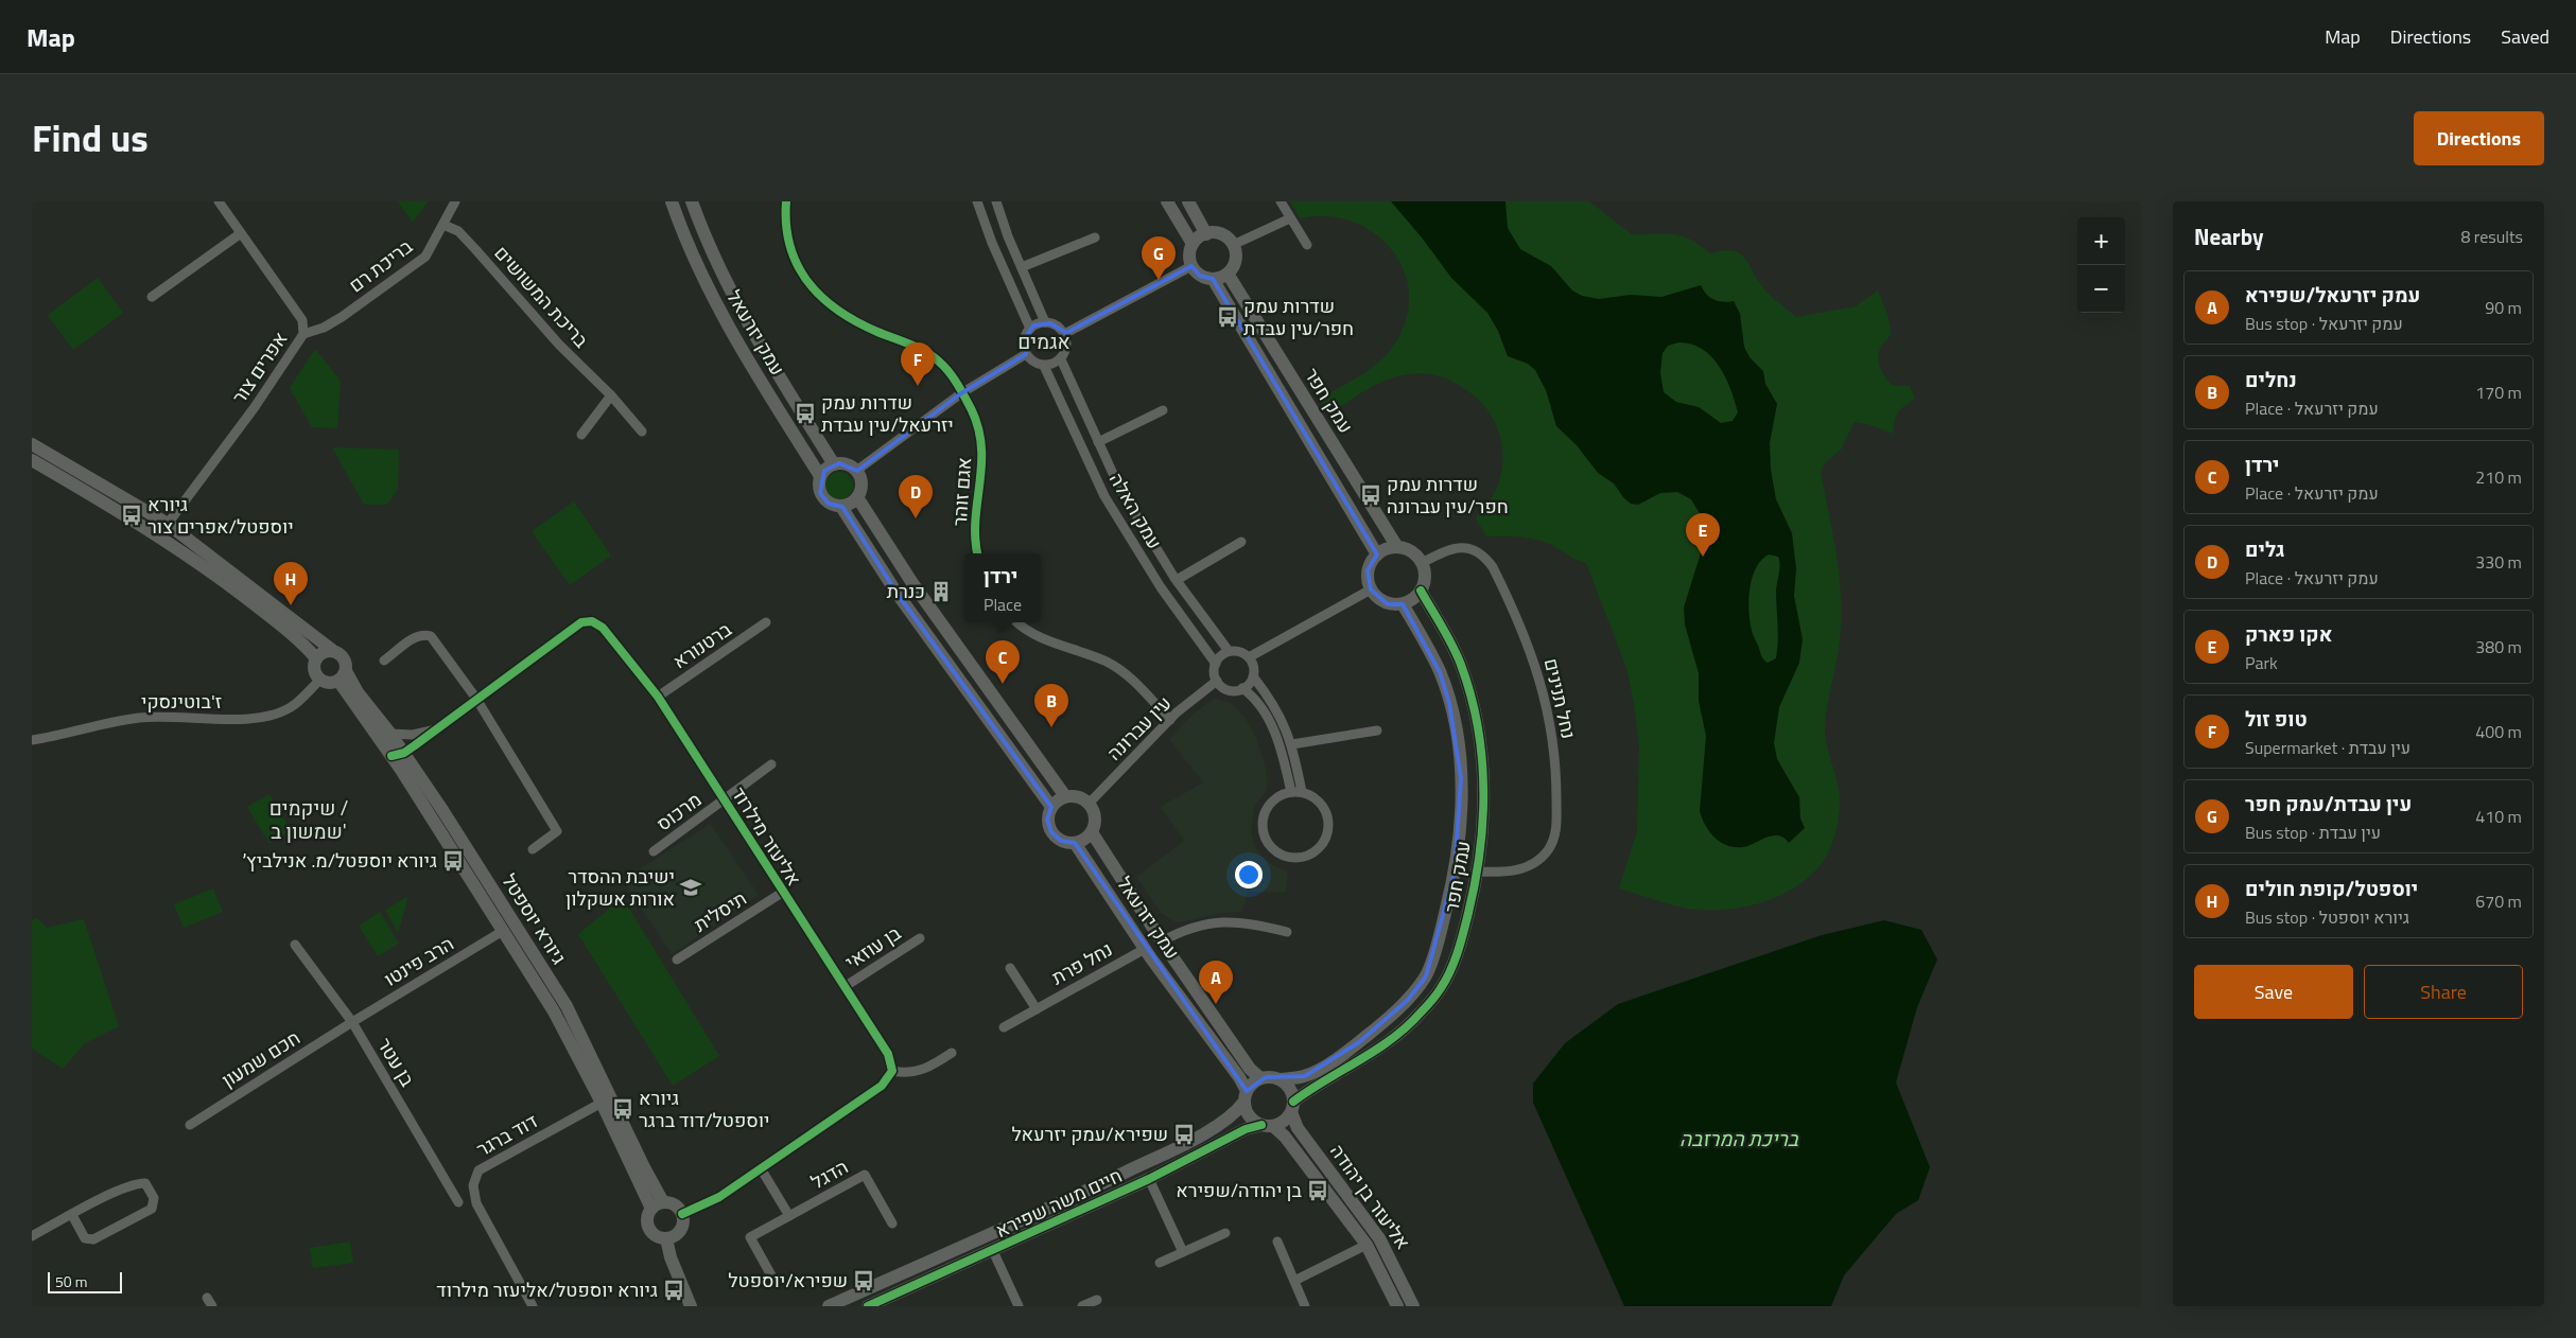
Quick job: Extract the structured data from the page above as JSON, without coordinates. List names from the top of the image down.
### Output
{
  "streets": {
    "street": [
      "בריכת רם",
      "בריכת המשושים",
      "עמק יזרעאל",
      "אפרים צור",
      "עמק חפר",
      "אגם זוהר",
      "עמק האלה",
      "ברטנורא",
      "נחל תנינים",
      "ז'בוטינסקי",
      "עין עברונה",
      "מרכוס",
      "אליעזר מילרוד",
      "תיסלית",
      "גיורא יוספטל",
      "בן עוזאי",
      "הרב פינטו",
      "נחל פרת",
      "חכם שמעון",
      "בן עטר",
      "דוד ברגר",
      "הדגל",
      "אליעזר בן יהודה",
      "חיים משה שפירא"
    ]
  },
  "crossings": [
    ["בריכת רם", "בריכת המשושים"],
    ["בריכת רם", "אפרים צור"],
    ["עמק יזרעאל", "עמק חפר"],
    ["עמק יזרעאל", "עין עברונה"],
    ["עמק יזרעאל", "נחל פרת"],
    ["עמק יזרעאל", "אליעזר בן יהודה"],
    ["עמק יזרעאל", "חיים משה שפירא"],
    ["עמק חפר", "נחל תנינים"],
    ["עמק חפר", "אליעזר בן יהודה"],
    ["עמק חפר", "חיים משה שפירא"],
    ["עמק האלה", "עין עברונה"],
    ["ברטנורא", "אליעזר מילרוד"],
    ["ז'בוטינסקי", "גיורא יוספטל"],
    ["מרכוס", "אליעזר מילרוד"],
    ["אליעזר מילרוד", "תיסלית"],
    ["אליעזר מילרוד", "גיורא יוספטל"],
    ["אליעזר מילרוד", "בן עוזאי"],
    ["גיורא יוספטל", "הרב פינטו"],
    ["גיורא יוספטל", "דוד ברגר"],
    ["הרב פינטו", "חכם שמעון"],
    ["הרב פינטו", "בן עטר"],
    ["חכם שמעון", "בן עטר"],
    ["אליעזר בן יהודה", "חיים משה שפירא"]
  ],
  "districts": ["אגמים", "שיקמים / שמשון ב'"],
  "water": ["בריכת המרזבה"],
  "places": {
    "bus stop": [
      "שדרות עמק חפר/עין עבדת",
      "שדרות עמק יזרעאל/עין עבדת",
      "שדרות עמק חפר/עין עברונה",
      "גיורא יוספטל/אפרים צור",
      "גיורא יוספטל/מ. אנילביץ׳",
      "גיורא יוספטל/דוד ברגר",
      "שפירא/עמק יזרעאל",
      "בן יהודה/שפירא",
      "שפירא/יוספטל",
      "גיורא יוספטל/אליעזר מילרוד"
    ],
    "building": ["כנרת"],
    "school or university": ["ישיבת ההסדר אורות אשקלון"]
  },
  "scale_bar": "50 m",
  "page": {
    "header": "Map",
    "nav": ["Map", "Directions", "Saved"],
    "title": "Find us",
    "buttons": [
      "Directions",
      ["Save", "Share"]
    ],
    "heading": ["Nearby", "8 results"],
    "map_buttons": ["+", "−"],
    "pins": [
      "G",
      "F",
      "D",
      "E",
      "H",
      "C",
      "B",
      "A"
    ],
    "list": [
      {
        "mark": "A",
        "name": "עמק יזרעאל/שפירא",
        "note": "Bus stop · עמק יזרעאל",
        "value": "90 m"
      },
      {
        "mark": "B",
        "name": "נחלים",
        "note": "Place · עמק יזרעאל",
        "value": "170 m"
      },
      {
        "mark": "C",
        "name": "ירדן",
        "note": "Place · עמק יזרעאל",
        "value": "210 m"
      },
      {
        "mark": "D",
        "name": "גלים",
        "note": "Place · עמק יזרעאל",
        "value": "330 m"
      },
      {
        "mark": "E",
        "name": "אקו פארק",
        "note": "Park",
        "value": "380 m"
      },
      {
        "mark": "F",
        "name": "טופ זול",
        "note": "Supermarket · עין עבדת",
        "value": "400 m"
      },
      {
        "mark": "G",
        "name": "עין עבדת/עמק חפר",
        "note": "Bus stop · עין עבדת",
        "value": "410 m"
      },
      {
        "mark": "H",
        "name": "יוספטל/קופת חולים",
        "note": "Bus stop · גיורא יוספטל",
        "value": "670 m"
      }
    ],
    "popup": ["ירדן", "Place"],
    "scale": "50 m"
  }
}
